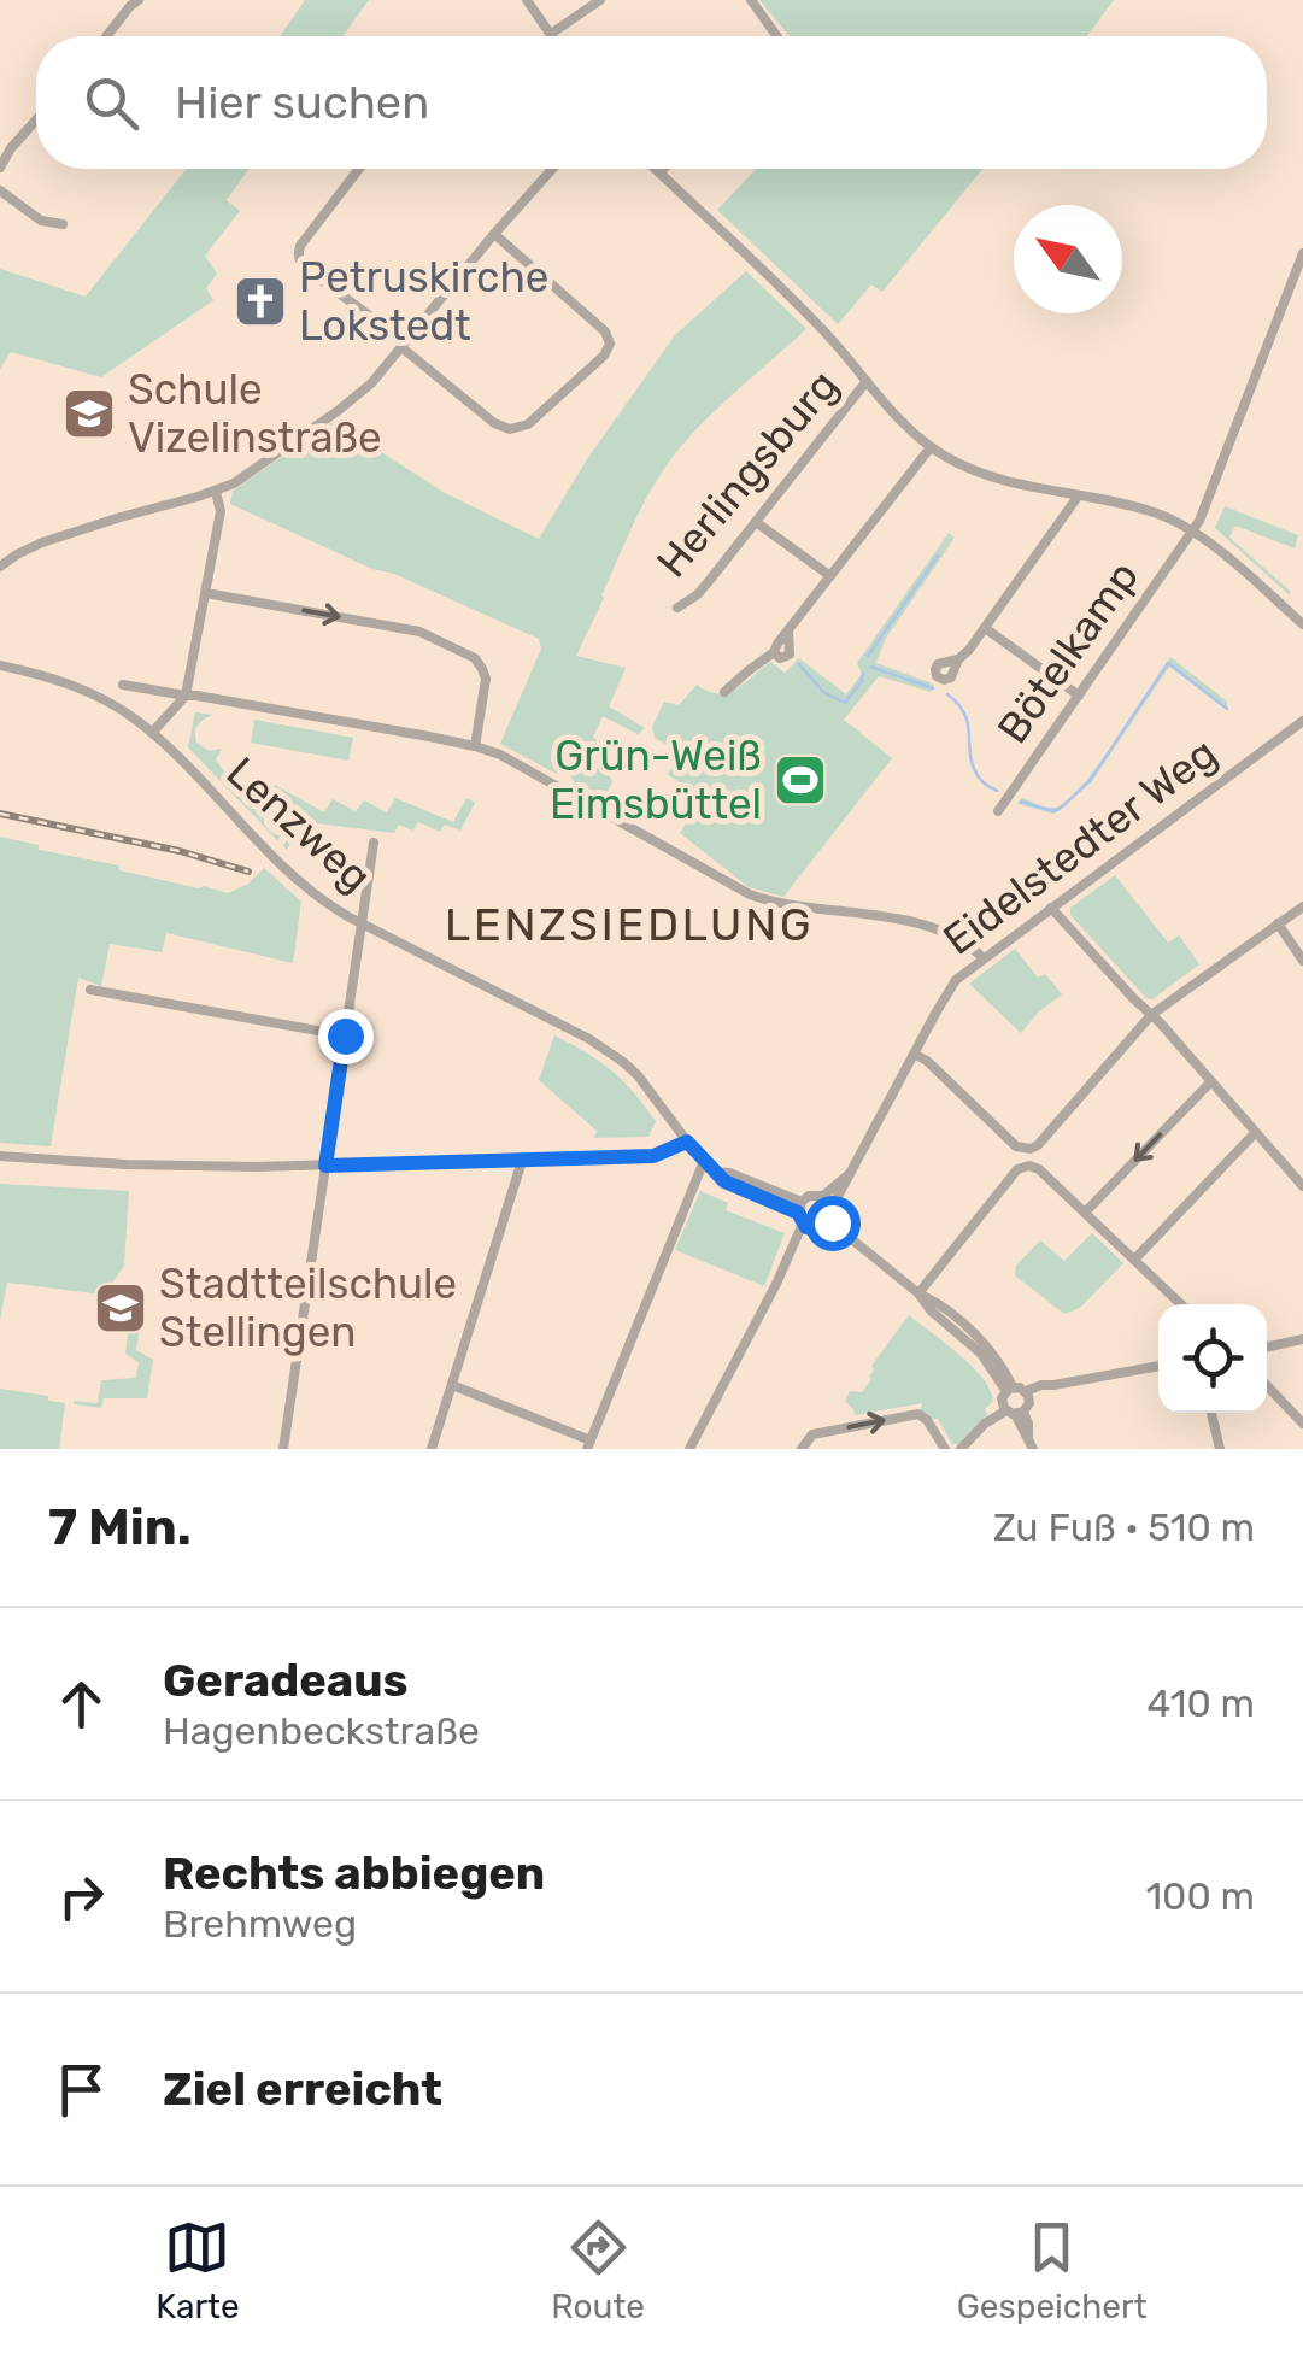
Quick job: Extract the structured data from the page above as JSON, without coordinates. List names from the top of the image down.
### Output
{
  "streets": {
    "street": [
      "Herlingsburg",
      "Bötelkamp",
      "Lenzweg",
      "Eidelstedter Weg"
    ]
  },
  "crossings": [
    ["Lenzweg", "Eidelstedter Weg"]
  ],
  "districts": ["LENZSIEDLUNG"],
  "places": {
    "church": ["Petruskirche Lokstedt"],
    "school or university": ["Schule Vizelinstraße", "Stadtteilschule Stellingen"],
    "sports": ["Grün-Weiß Eimsbüttel"]
  },
  "north": "top left",
  "page": {
    "search": "Hier suchen",
    "heading": ["7 Min.", "Zu Fuß · 510 m"],
    "list": [
      ["Geradeaus", "Hagenbeckstraße", "410 m"],
      ["Rechts abbiegen", "Brehmweg", "100 m"],
      "Ziel erreicht"
    ],
    "nav": ["Karte", "Route", "Gespeichert"]
  }
}
